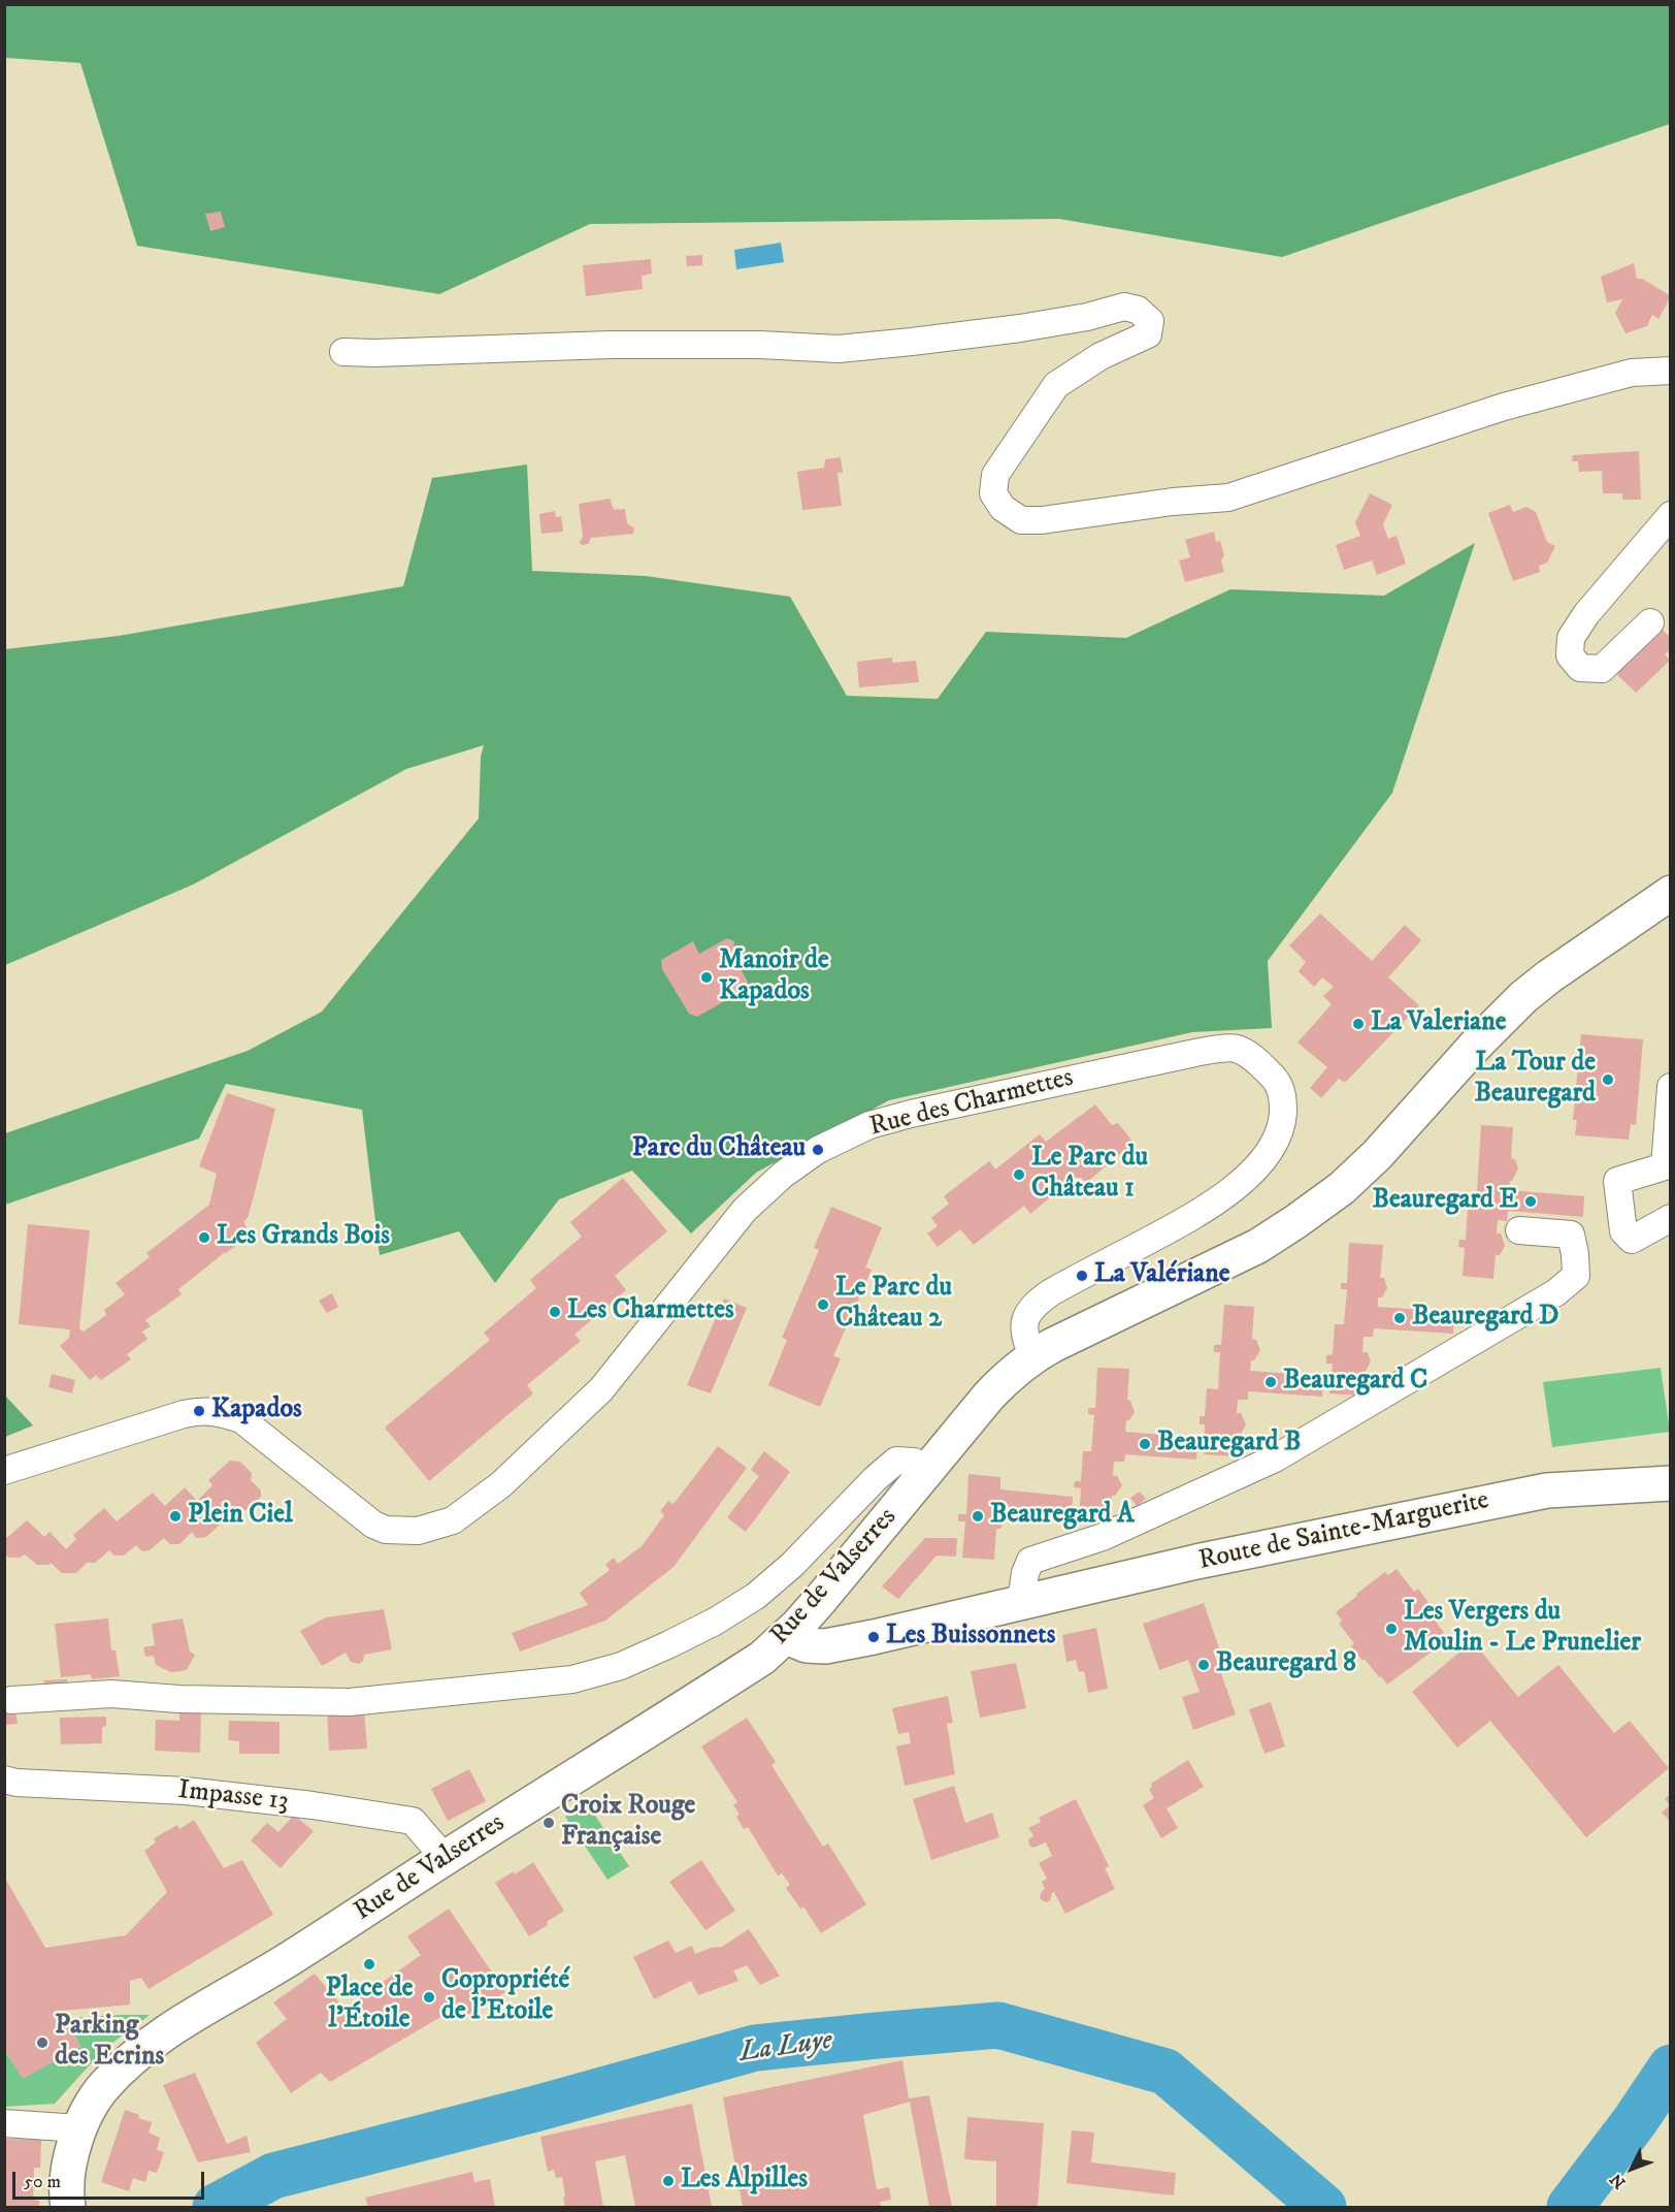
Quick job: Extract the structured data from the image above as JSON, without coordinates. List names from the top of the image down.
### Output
{
  "streets": {
    "street": [
      "Rue des Charmettes",
      "Route de Sainte-Marguerite",
      "Rue de Valserres",
      "Impasse 13"
    ]
  },
  "crossings": [
    ["Rue des Charmettes", "Rue de Valserres"],
    ["Route de Sainte-Marguerite", "Rue de Valserres"],
    ["Rue de Valserres", "Impasse 13"]
  ],
  "water": ["La Luye"],
  "places": [
    "Manoir de Kapados",
    "La Valeriane",
    "La Tour de Beauregard",
    "Parc du Château",
    "Le Parc du Château 1",
    "Beauregard E",
    "Les Grands Bois",
    "La Valériane",
    "Le Parc du Château 2",
    "Les Charmettes",
    "Beauregard D",
    "Beauregard C",
    "Kapados",
    "Beauregard B",
    "Plein Ciel",
    "Beauregard A",
    "Les Vergers du Moulin - Le Prunelier",
    "Les Buissonnets",
    "Beauregard 8",
    "Croix Rouge Française",
    "Place de l'Étoile",
    "Copropriété de l'Etoile",
    "Parking des Ecrins",
    "Les Alpilles"
  ],
  "scale_bar": "50 m",
  "north": "bottom left"
}
